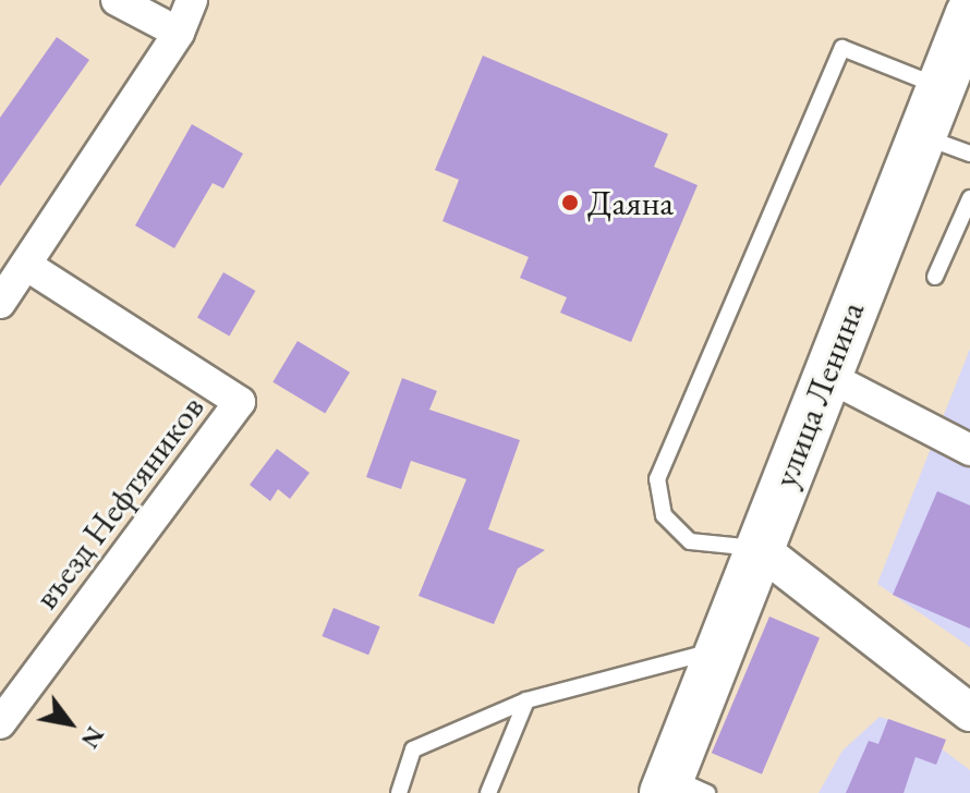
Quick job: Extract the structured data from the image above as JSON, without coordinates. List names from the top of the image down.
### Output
{
  "streets": {
    "main road": ["улица Ленина"],
    "street": ["въезд Нефтяников"]
  },
  "places": ["Даяна"],
  "north": "bottom right"
}
